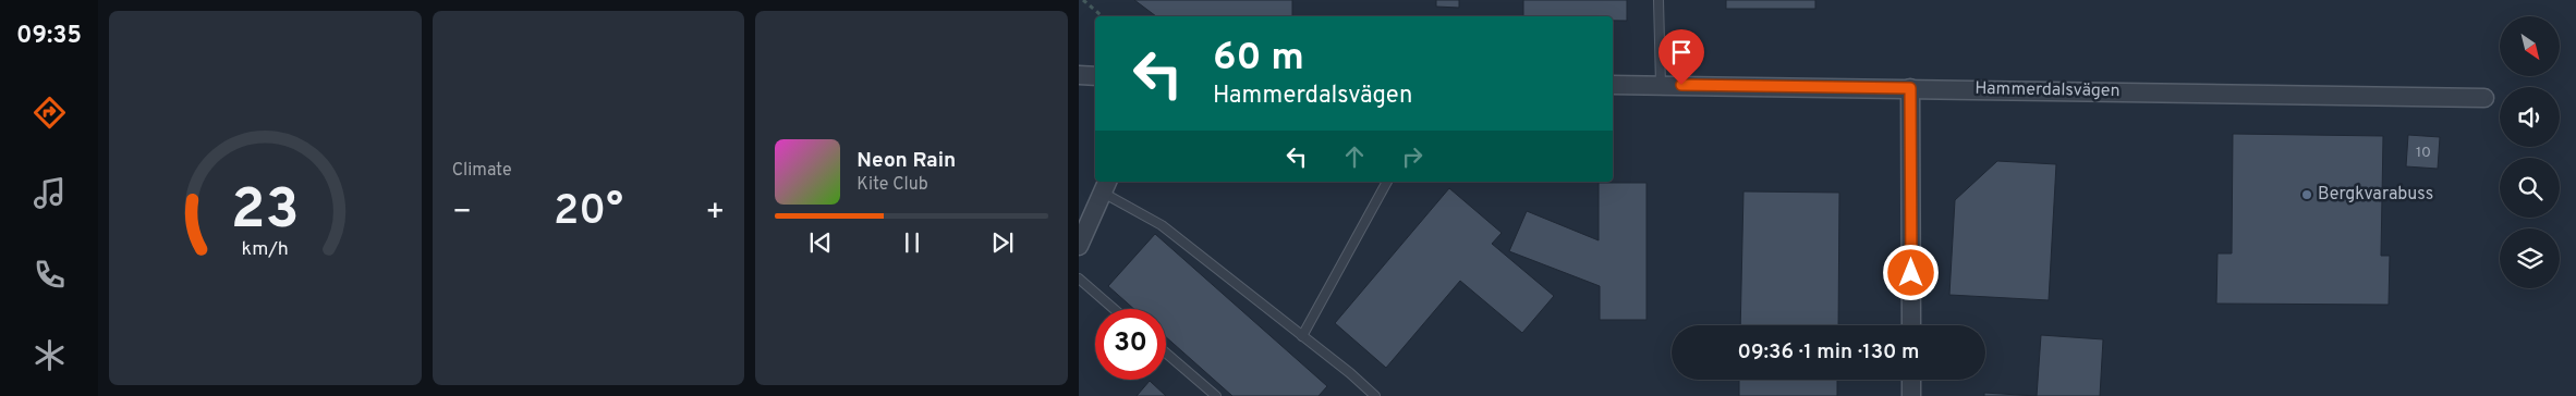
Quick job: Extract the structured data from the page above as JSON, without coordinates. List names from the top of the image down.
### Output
{
  "streets": {
    "street": ["Hammerdalsvägen"]
  },
  "places": ["Bergkvarabuss"],
  "house_numbers": ["10"],
  "north": "bottom right",
  "page": {
    "tabs": "09:35",
    "tile": "Climate",
    "turn": ["60 m", "Hammerdalsvägen"],
    "song": ["Neon Rain", "Kite Club"],
    "heat": ["−", "20°", "+"],
    "limit": "30",
    "trip": "09:36 · 1 min · 130 m",
    "gauge": ["23", "km/h"]
  }
}
